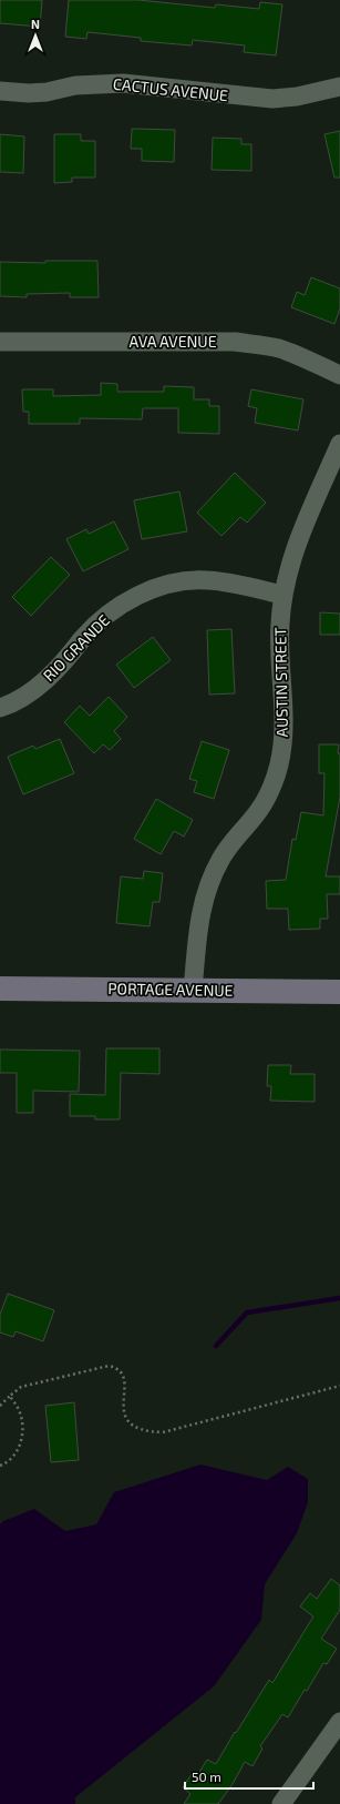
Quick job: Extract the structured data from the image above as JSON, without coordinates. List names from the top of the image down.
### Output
{
  "streets": {
    "street": [
      "CACTUS AVENUE",
      "AVA AVENUE",
      "RIO GRANDE",
      "AUSTIN STREET",
      "PORTAGE AVENUE"
    ]
  },
  "crossings": [
    ["RIO GRANDE", "AUSTIN STREET"],
    ["AUSTIN STREET", "PORTAGE AVENUE"]
  ],
  "scale_bar": "50 m",
  "north": "top"
}
